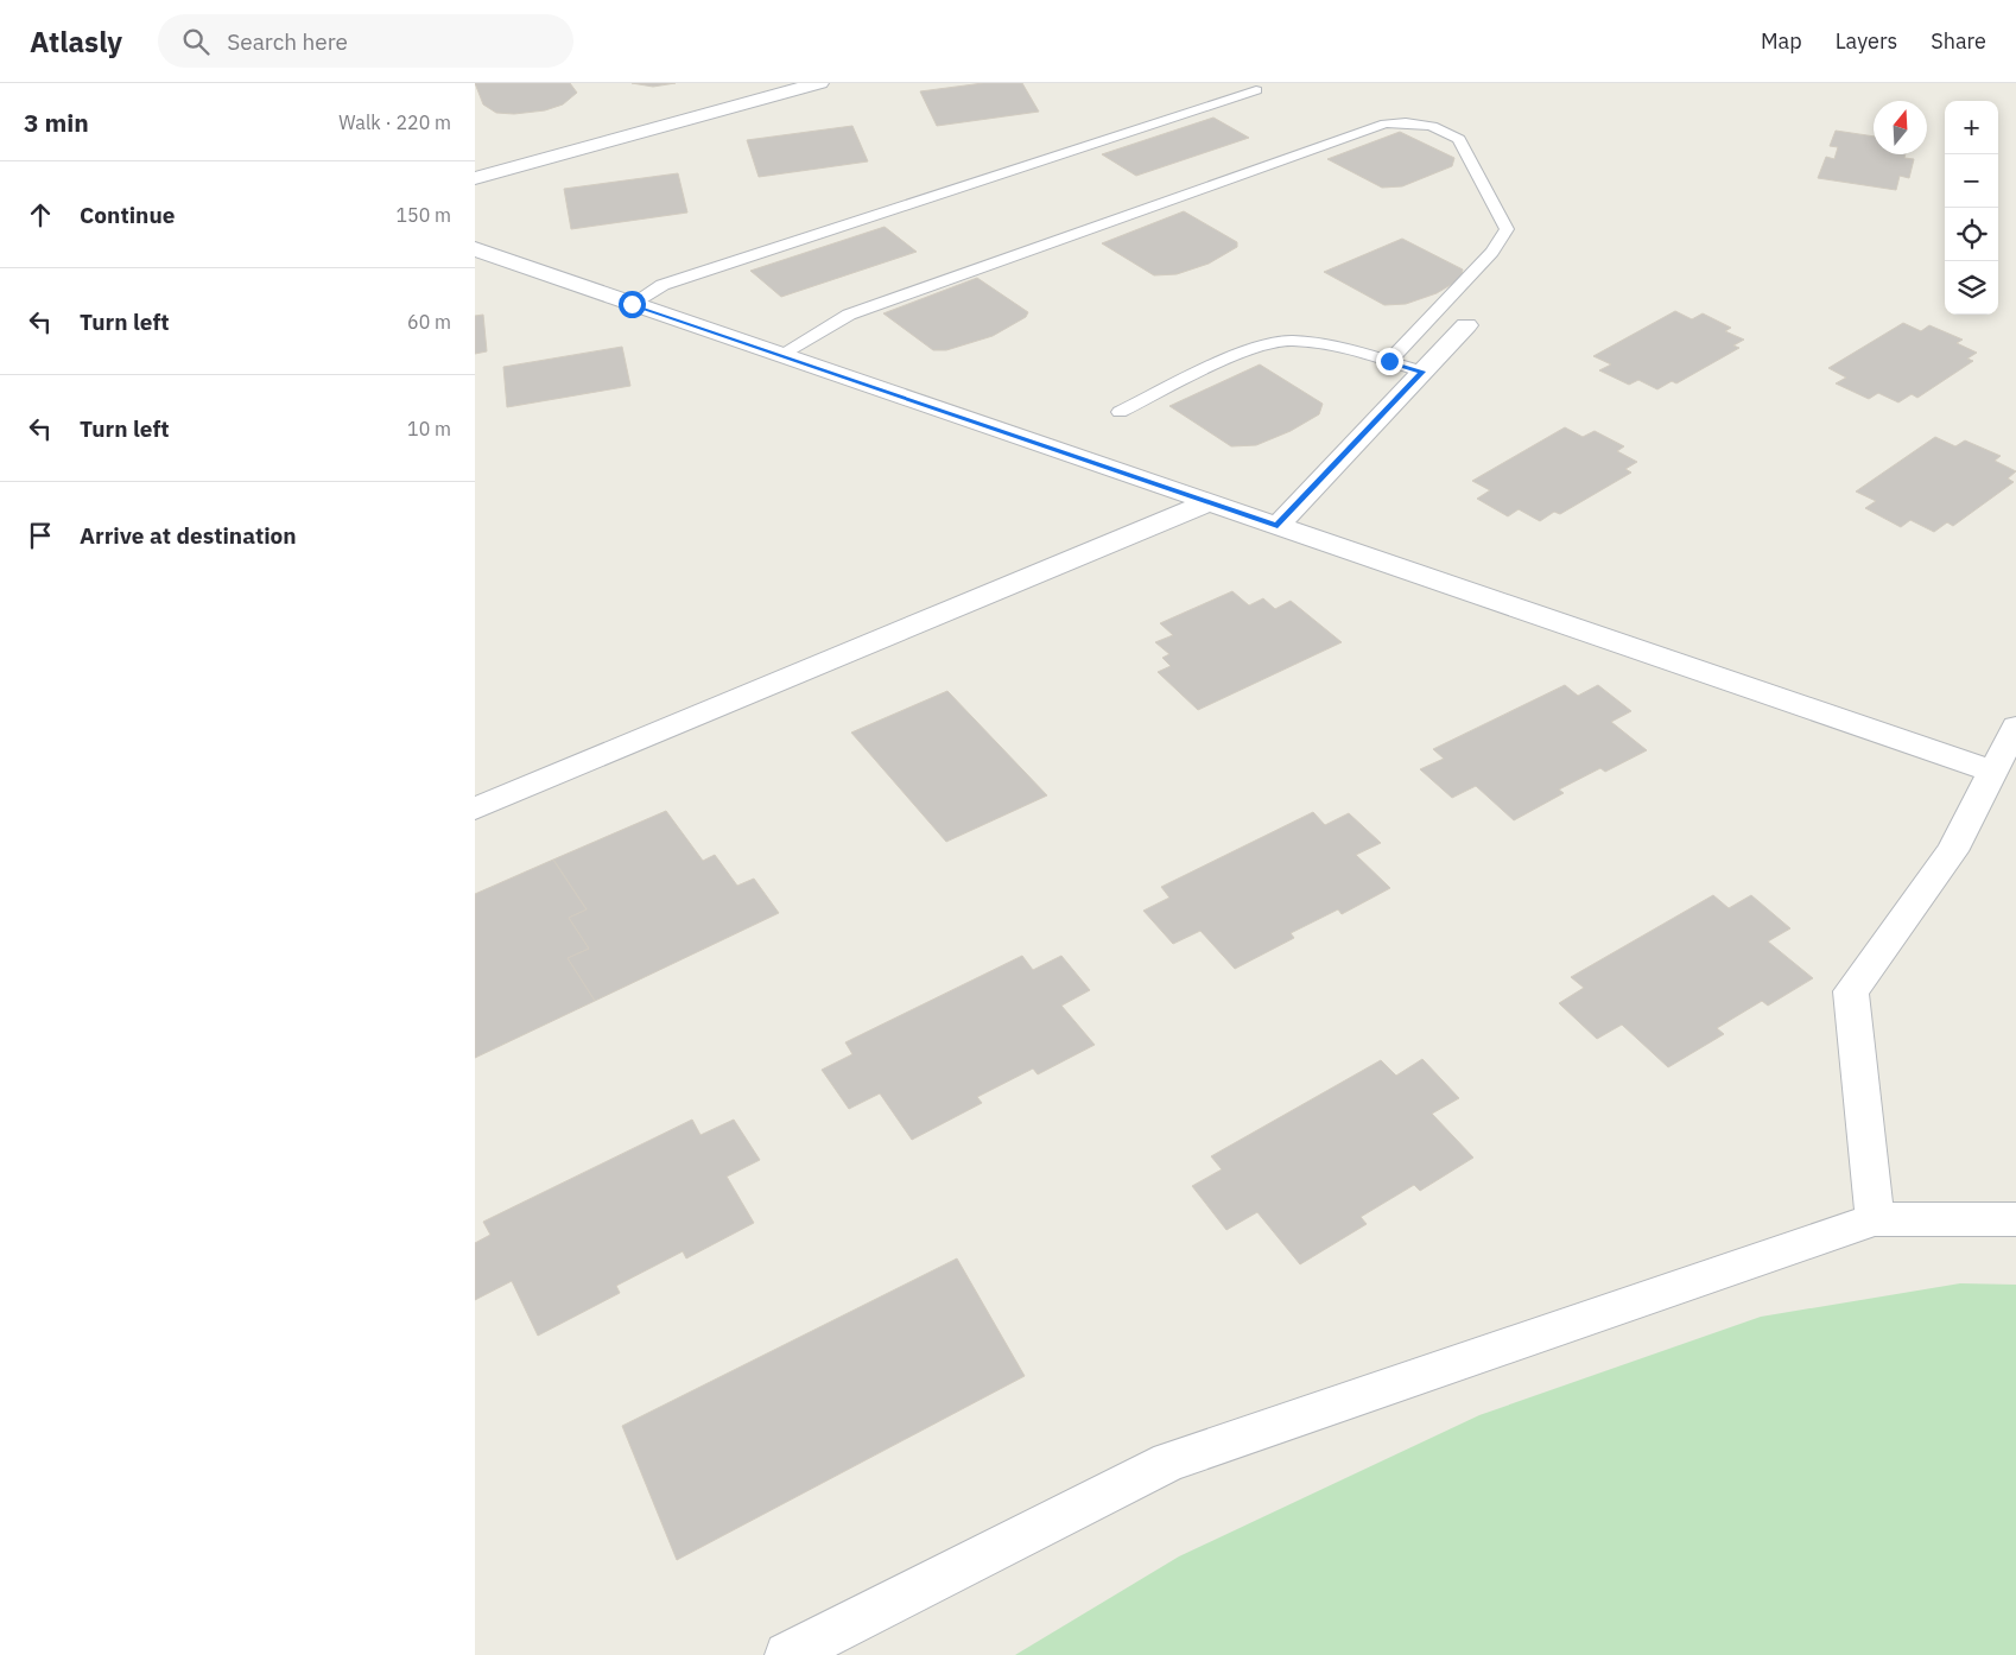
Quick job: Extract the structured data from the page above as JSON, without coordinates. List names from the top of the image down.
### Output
{
  "north": "top",
  "page": {
    "header": "Atlasly",
    "search": "Search here",
    "nav": ["Map", "Layers", "Share"],
    "heading": ["3 min", "Walk · 220 m"],
    "map_buttons": ["+", "−"],
    "list": [
      ["Continue", "150 m"],
      ["Turn left", "60 m"],
      ["Turn left", "10 m"],
      "Arrive at destination"
    ]
  }
}
